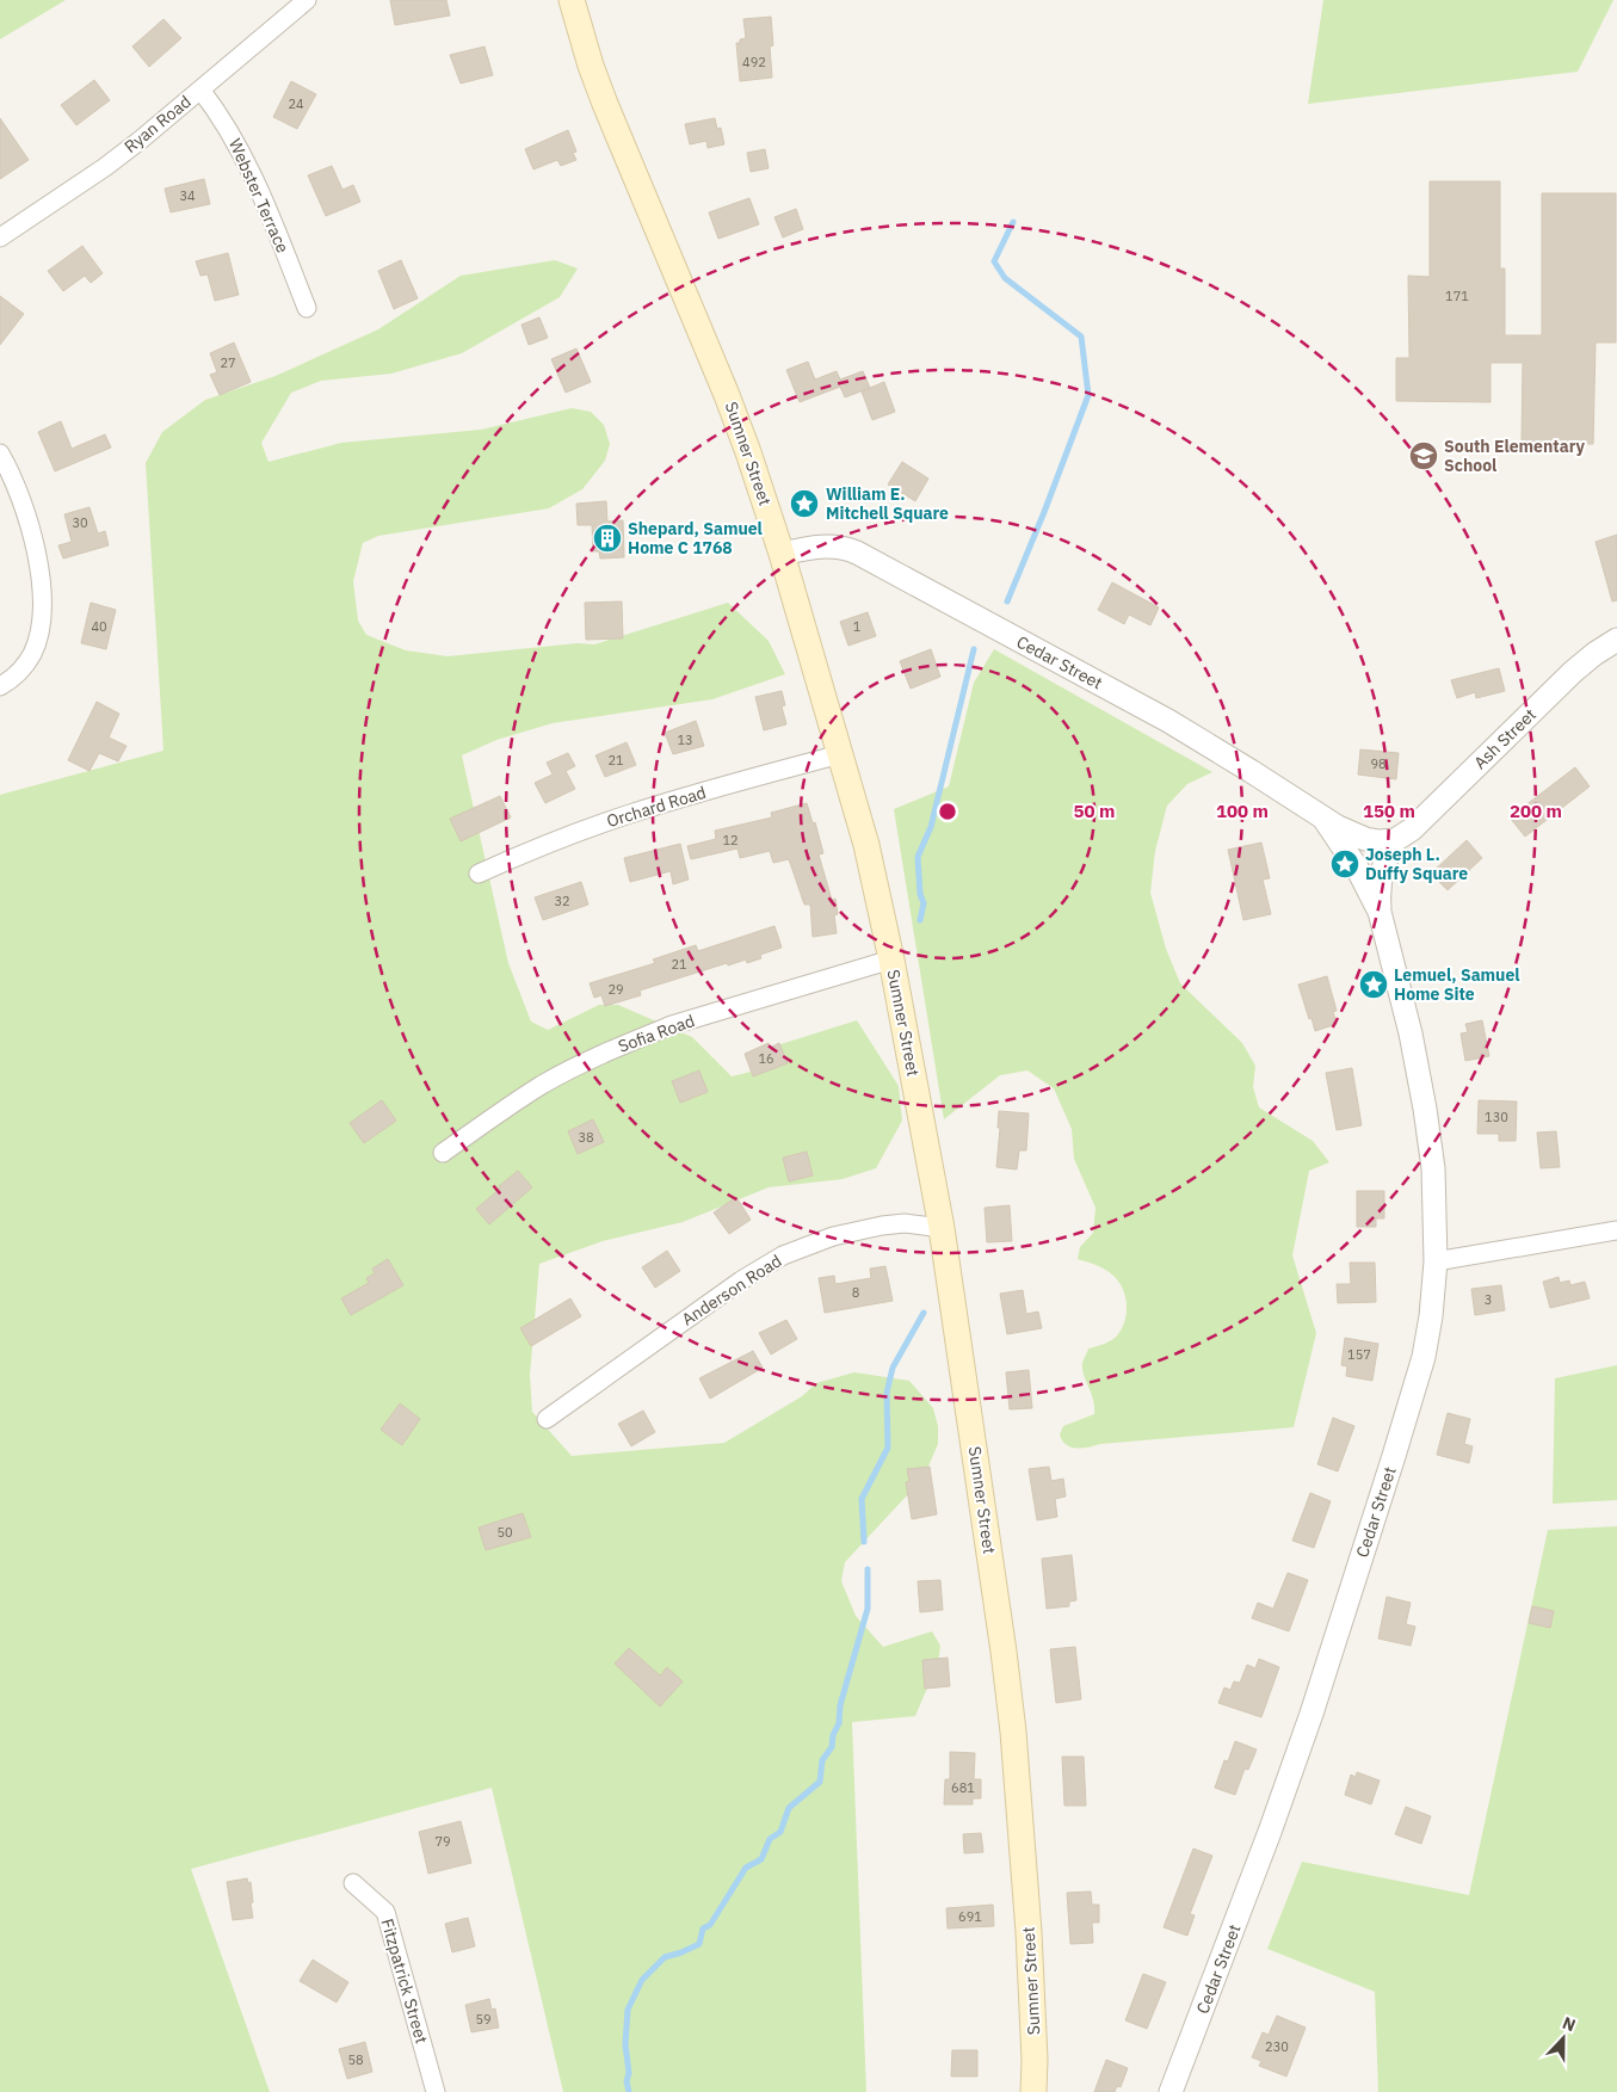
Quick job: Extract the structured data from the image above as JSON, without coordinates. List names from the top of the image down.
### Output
{
  "streets": {
    "main road": ["Sumner Street"],
    "street": [
      "Ryan Road",
      "Webster Terrace",
      "Cedar Street",
      "Ash Street",
      "Orchard Road",
      "Sofia Road",
      "Anderson Road",
      "Fitzpatrick Street"
    ]
  },
  "crossings": [
    ["Ryan Road", "Webster Terrace"],
    ["Sumner Street", "Cedar Street"],
    ["Sumner Street", "Orchard Road"],
    ["Sumner Street", "Sofia Road"],
    ["Sumner Street", "Anderson Road"],
    ["Cedar Street", "Ash Street"]
  ],
  "places": {
    "school or university": ["South Elementary School"],
    "place": ["William E. Mitchell Square", "Joseph L. Duffy Square", "Lemuel, Samuel Home Site"],
    "building": ["Shepard, Samuel Home C 1768"]
  },
  "house_numbers": [
    "492",
    "24",
    "34",
    "171",
    "27",
    "30",
    "40",
    "1",
    "13",
    "21",
    "98",
    "12",
    "32",
    "21",
    "29",
    "16",
    "130",
    "38",
    "8",
    "3",
    "157",
    "50",
    "681",
    "79",
    "691",
    "59",
    "230",
    "58"
  ],
  "north": "top",
  "rings": [
    "50 m",
    "100 m",
    "150 m",
    "200 m"
  ]
}
